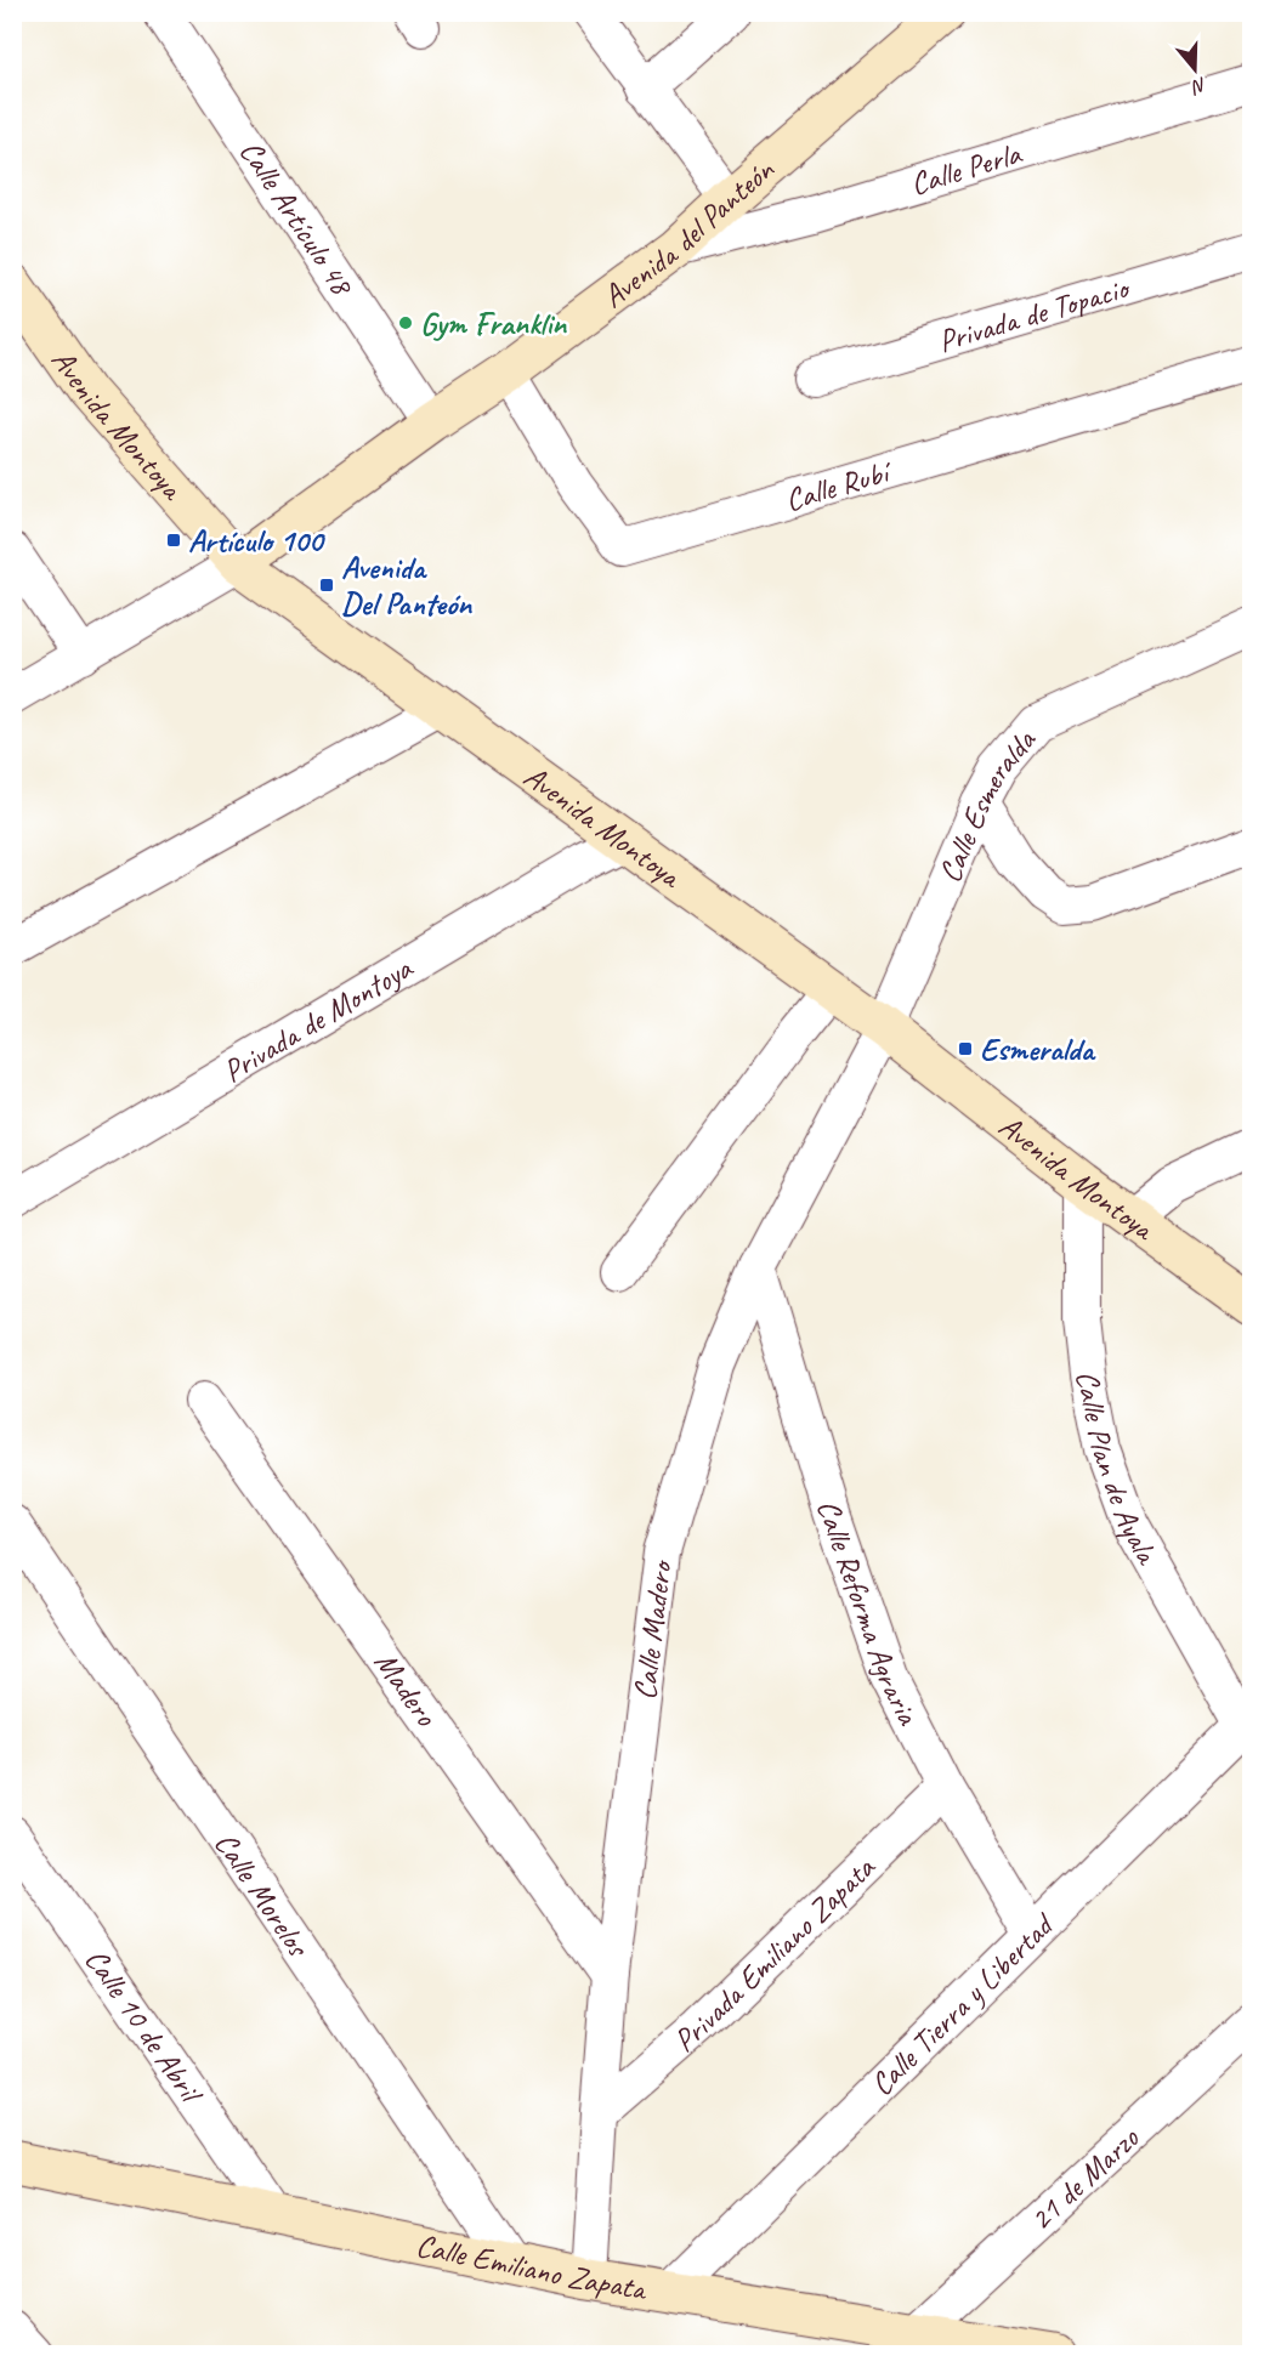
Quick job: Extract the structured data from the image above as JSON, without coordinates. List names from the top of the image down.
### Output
{
  "streets": {
    "street": [
      "Calle Perla",
      "Calle Artículo 48",
      "Avenida del Panteón",
      "Privada de Topacio",
      "Avenida Montoya",
      "Calle Rubí",
      "Calle Esmeralda",
      "Privada de Montoya",
      "Calle Plan de Ayala",
      "Calle Reforma Agraria",
      "Calle Madero",
      "Madero",
      "Calle Morelos",
      "Privada Emiliano Zapata",
      "Calle Tierra y Libertad",
      "Calle 10 de Abril",
      "21 de Marzo",
      "Calle Emiliano Zapata"
    ]
  },
  "crossings": [
    ["Calle Perla", "Avenida del Panteón"],
    ["Calle Artículo 48", "Avenida del Panteón"],
    ["Avenida del Panteón", "Avenida Montoya"],
    ["Avenida del Panteón", "Calle Rubí"],
    ["Avenida Montoya", "Calle Esmeralda"],
    ["Avenida Montoya", "Privada de Montoya"],
    ["Avenida Montoya", "Calle Plan de Ayala"],
    ["Avenida Montoya", "Calle Madero"],
    ["Calle Esmeralda", "Calle Madero"],
    ["Calle Plan de Ayala", "Calle Tierra y Libertad"],
    ["Calle Reforma Agraria", "Calle Madero"],
    ["Calle Reforma Agraria", "Privada Emiliano Zapata"],
    ["Calle Reforma Agraria", "Calle Tierra y Libertad"],
    ["Calle Madero", "Madero"],
    ["Calle Madero", "Privada Emiliano Zapata"],
    ["Calle Madero", "Calle Emiliano Zapata"],
    ["Calle Morelos", "Calle Emiliano Zapata"],
    ["Calle Tierra y Libertad", "Calle Emiliano Zapata"],
    ["Calle 10 de Abril", "Calle Emiliano Zapata"],
    ["21 de Marzo", "Calle Emiliano Zapata"]
  ],
  "places": {
    "other": ["Gym Franklin"],
    "transit": ["Artículo 100", "Avenida Del Panteón", "Esmeralda"]
  },
  "north": "bottom"
}
